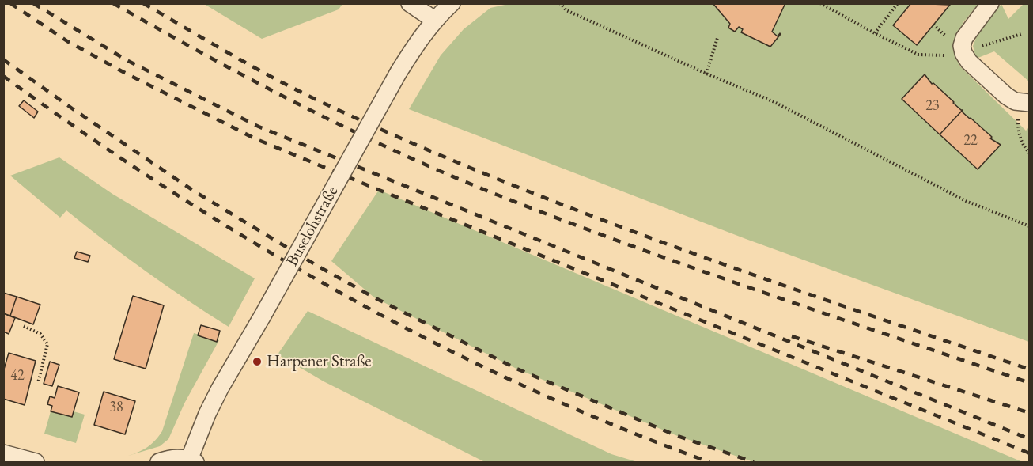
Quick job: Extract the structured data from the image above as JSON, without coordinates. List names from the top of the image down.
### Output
{
  "streets": {
    "street": ["Buselohstraße"]
  },
  "places": ["Harpener Straße"],
  "house_numbers": [
    "23",
    "22",
    "42",
    "38"
  ]
}
